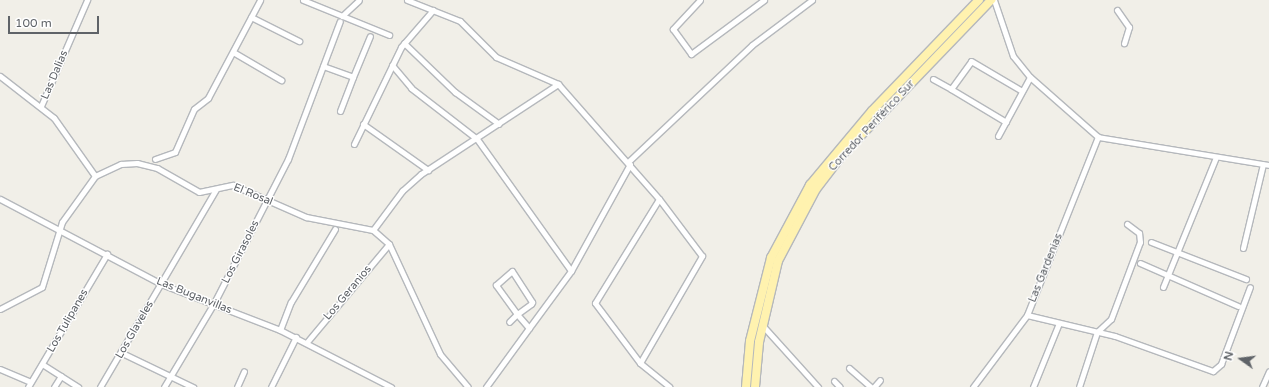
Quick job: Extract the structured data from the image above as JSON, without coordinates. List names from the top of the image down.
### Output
{
  "streets": {
    "main road": ["Corredor Periférico Sur"],
    "street": [
      "Las Dalias",
      "El Rosal",
      "Los Girasoles",
      "Las Gardenias",
      "Los Geranios",
      "Las Buganvillas",
      "Los Tulipanes",
      "Los Glaveles"
    ]
  },
  "crossings": [
    ["El Rosal", "Los Girasoles"],
    ["El Rosal", "Los Glaveles"],
    ["Los Girasoles", "Las Buganvillas"],
    ["Los Geranios", "Las Buganvillas"],
    ["Las Buganvillas", "Los Tulipanes"],
    ["Las Buganvillas", "Los Glaveles"]
  ],
  "scale_bar": "100 m",
  "north": "left"
}
